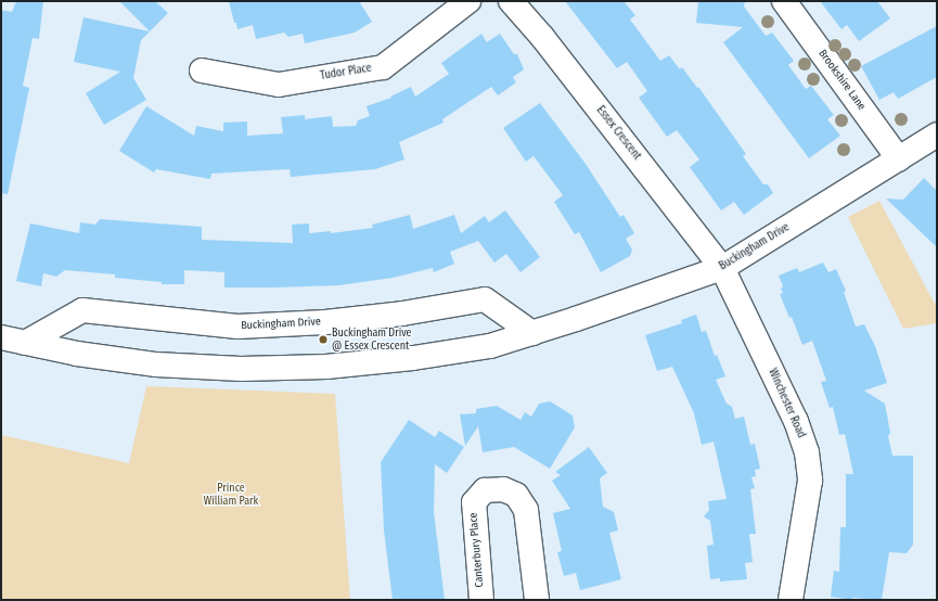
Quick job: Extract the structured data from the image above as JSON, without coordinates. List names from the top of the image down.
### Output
{
  "streets": {
    "street": [
      "Tudor Place",
      "Brookshire Lane",
      "Essex Crescent",
      "Buckingham Drive",
      "Winchester Road",
      "Canterbury Place"
    ]
  },
  "crossings": [
    ["Brookshire Lane", "Buckingham Drive"],
    ["Essex Crescent", "Buckingham Drive"],
    ["Essex Crescent", "Winchester Road"],
    ["Buckingham Drive", "Winchester Road"]
  ],
  "parks": ["Prince William Park"],
  "places": ["Buckingham Drive @ Essex Crescent"]
}
